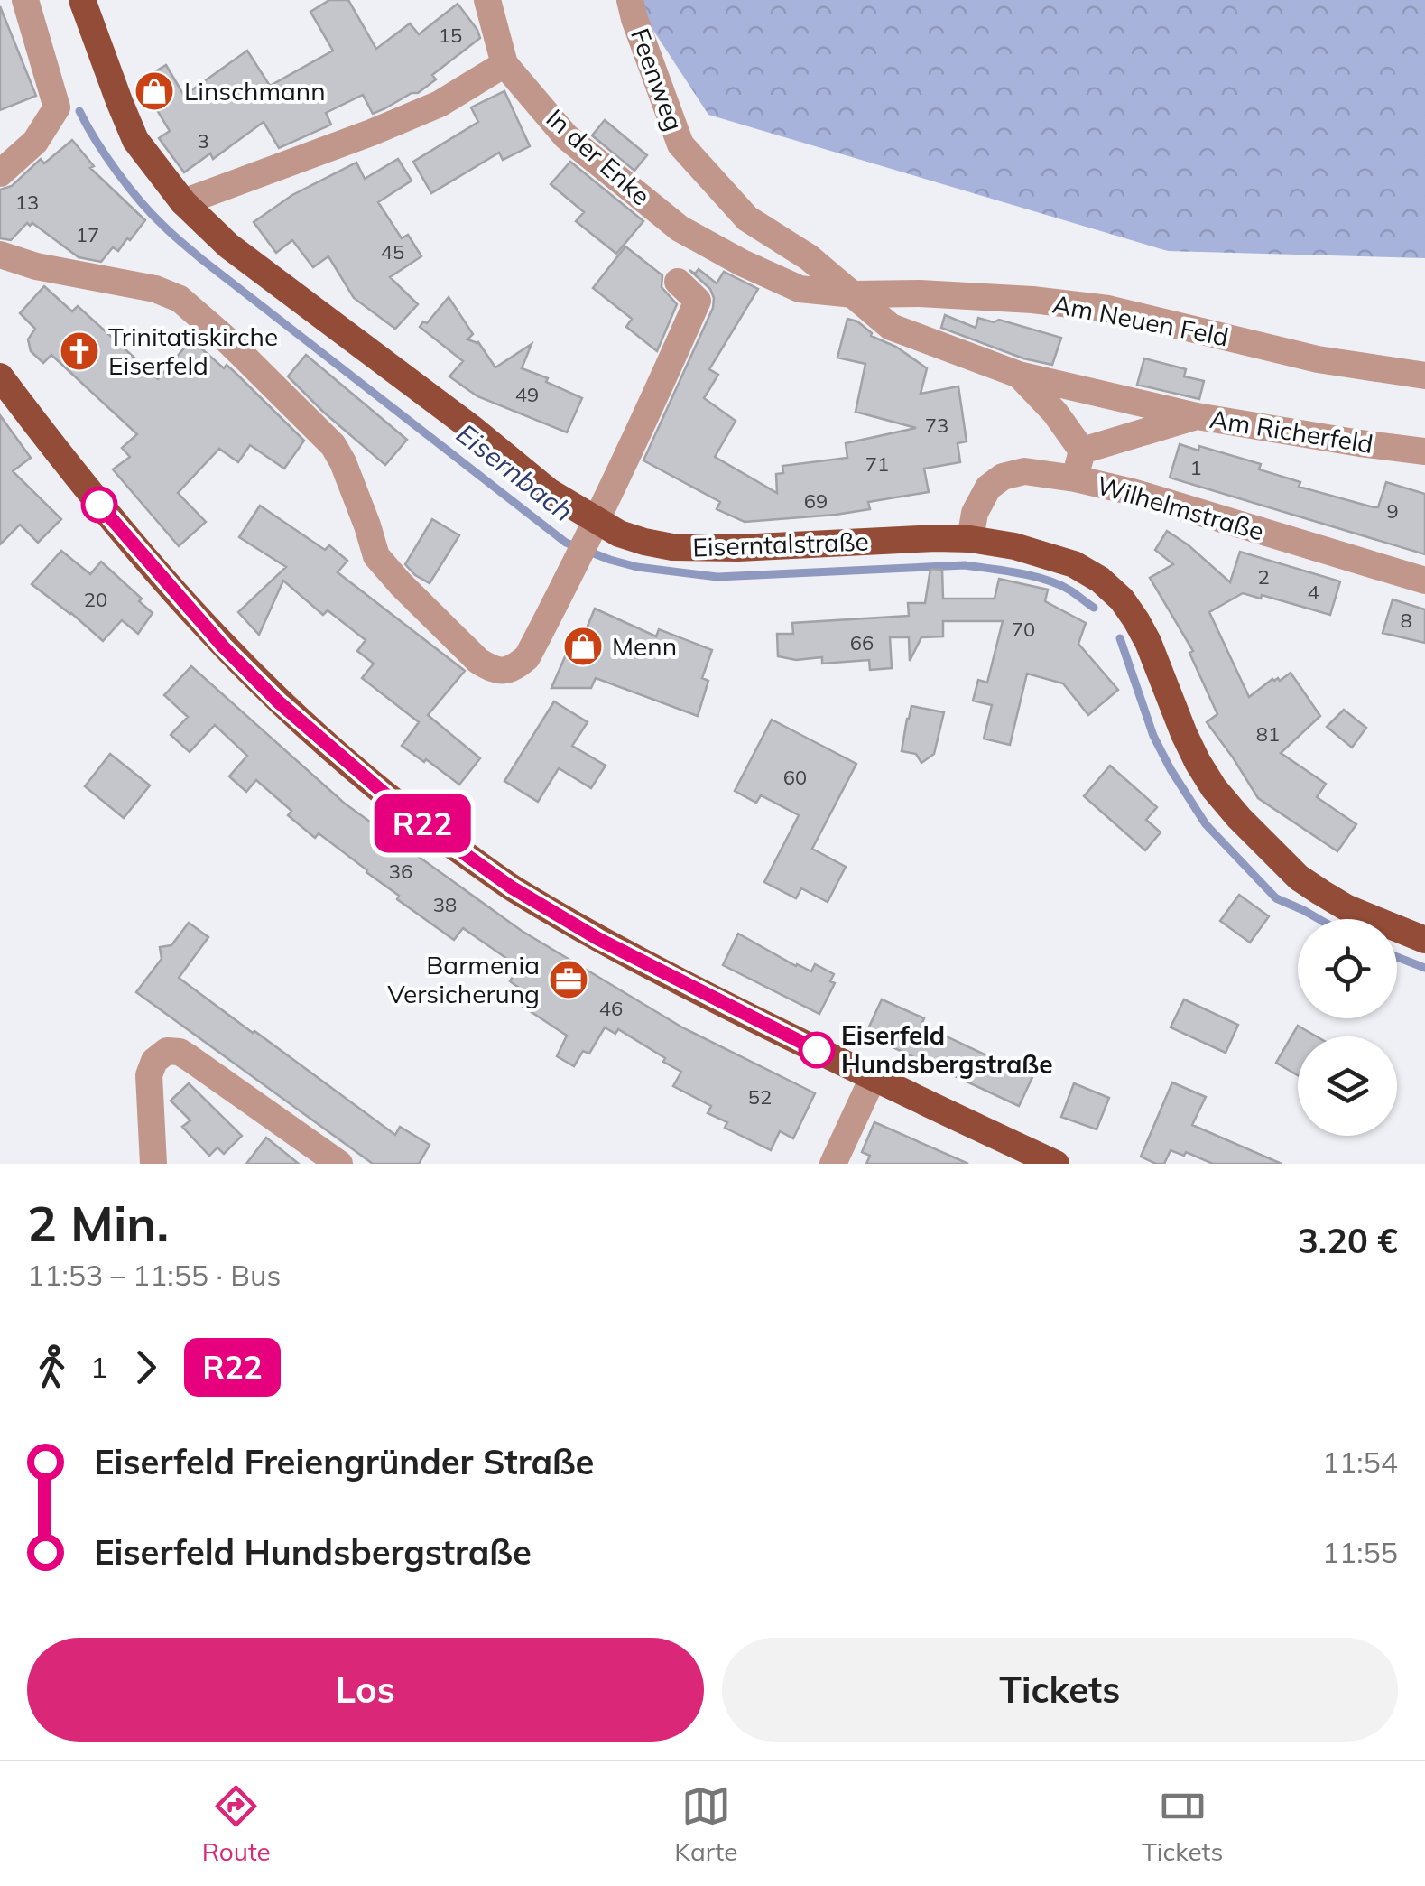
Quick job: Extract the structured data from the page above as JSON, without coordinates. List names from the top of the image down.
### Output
{
  "streets": {
    "main road": ["Eiserntalstraße"],
    "street": [
      "Feenweg",
      "In der Enke",
      "Am Neuen Feld",
      "Am Richerfeld",
      "Wilhelmstraße"
    ]
  },
  "crossings": [
    ["Feenweg", "In der Enke"],
    ["Feenweg", "Am Neuen Feld"],
    ["In der Enke", "Am Neuen Feld"],
    ["Wilhelmstraße", "Eiserntalstraße"]
  ],
  "water": ["Eisernbach"],
  "places": {
    "shop": ["Linschmann", "Menn"],
    "church": ["Trinitatiskirche Eiserfeld"],
    "office": ["Barmenia Versicherung"],
    "other": ["Eiserfeld Hundsbergstraße"]
  },
  "lines": ["bus line R22"],
  "house_numbers": [
    "15",
    "3",
    "13",
    "17",
    "45",
    "49",
    "73",
    "71",
    "1",
    "69",
    "9",
    "2",
    "4",
    "20",
    "8",
    "70",
    "66",
    "81",
    "60",
    "36",
    "38",
    "46",
    "52"
  ],
  "page": {
    "on_map": "R22",
    "heading": ["2 Min.", "11:53 – 11:55 · Bus", "3.20 €"],
    "legs": ["1", "R22"],
    "list": [
      {
        "name": "Eiserfeld Freiengründer Straße",
        "value": "11:54"
      },
      {
        "name": "Eiserfeld Hundsbergstraße",
        "value": "11:55"
      }
    ],
    "buttons": ["Los", "Tickets"],
    "tabs": ["Route", "Karte", "Tickets"]
  }
}
